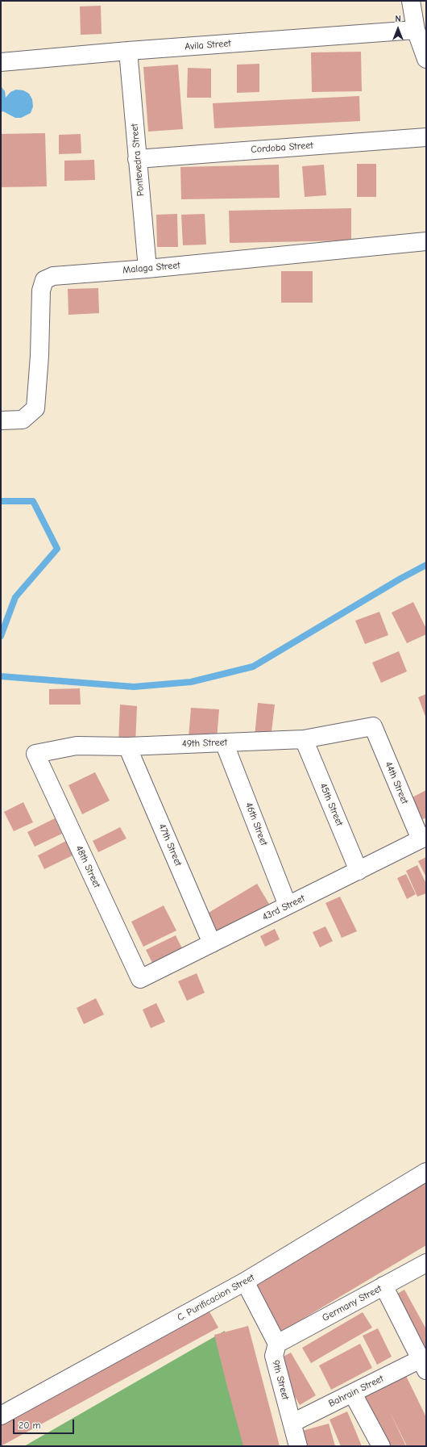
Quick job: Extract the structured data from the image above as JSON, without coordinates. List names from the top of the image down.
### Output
{
  "streets": {
    "street": [
      "Avila Street",
      "Cordoba Street",
      "Pontevedra Street",
      "Malaga Street",
      "49th Street",
      "44th Street",
      "45th Street",
      "46th Street",
      "47th Street",
      "48th Street",
      "43rd Street",
      "C. Purificacion Street",
      "Germany Street",
      "9th Street",
      "Bahrain Street"
    ]
  },
  "crossings": [
    ["Avila Street", "Pontevedra Street"],
    ["Cordoba Street", "Pontevedra Street"],
    ["Pontevedra Street", "Malaga Street"],
    ["49th Street", "44th Street"],
    ["49th Street", "45th Street"],
    ["49th Street", "46th Street"],
    ["49th Street", "47th Street"],
    ["49th Street", "48th Street"],
    ["44th Street", "43rd Street"],
    ["45th Street", "43rd Street"],
    ["46th Street", "43rd Street"],
    ["47th Street", "43rd Street"],
    ["48th Street", "43rd Street"],
    ["Germany Street", "9th Street"],
    ["9th Street", "Bahrain Street"]
  ],
  "scale_bar": "20 m",
  "north": "top"
}
